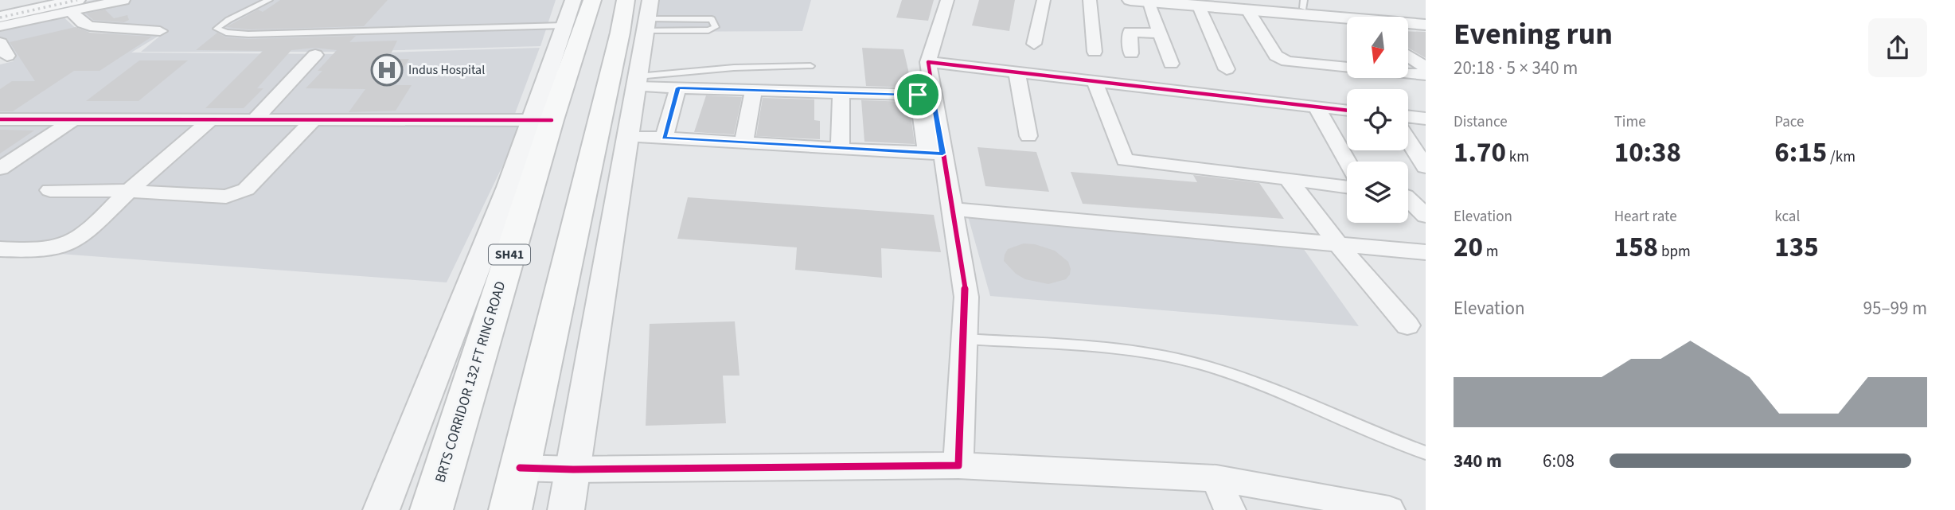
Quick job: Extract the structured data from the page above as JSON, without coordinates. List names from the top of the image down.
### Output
{
  "streets": {
    "main road": ["SH41", "BRTS CORRIDOR 132 FT RING ROAD"]
  },
  "places": {
    "hospital": ["Indus Hospital"]
  },
  "north": "bottom",
  "page": {
    "heading": ["Evening run", "20:18 · 5 × 340 m"],
    "stats": [
      ["Distance", "1.70 km"],
      ["Time", "10:38"],
      ["Pace", "6:15 /km"],
      ["Elevation", "20 m"],
      ["Heart rate", "158 bpm"],
      ["kcal", "135"]
    ],
    "chart": ["Elevation", "95–99 m"],
    "list": [
      {
        "name": "340 m",
        "note": "6:08"
      }
    ]
  }
}
